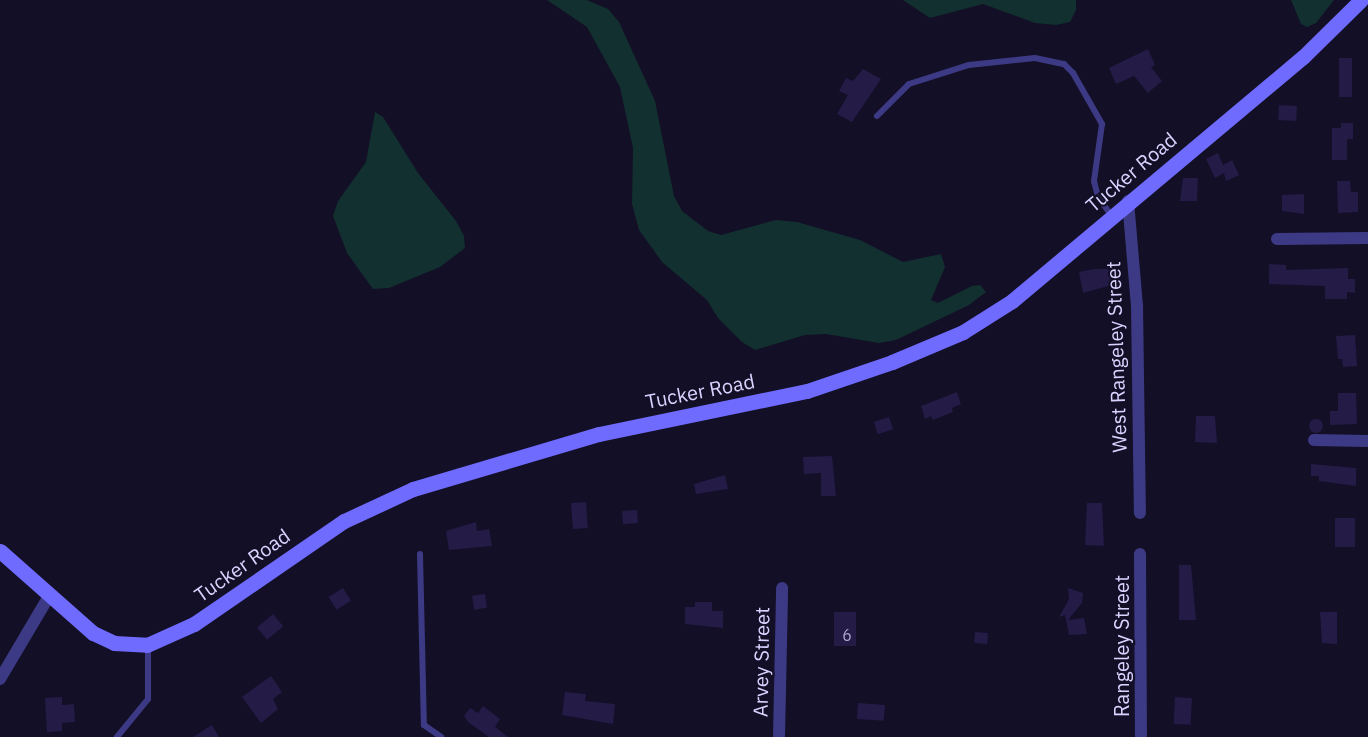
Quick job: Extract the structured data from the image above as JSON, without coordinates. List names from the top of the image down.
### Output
{
  "streets": {
    "main road": ["Tucker Road"],
    "street": ["West Rangeley Street", "Rangeley Street", "Arvey Street"]
  },
  "crossings": [
    ["Tucker Road", "West Rangeley Street"]
  ],
  "house_numbers": ["6"]
}
